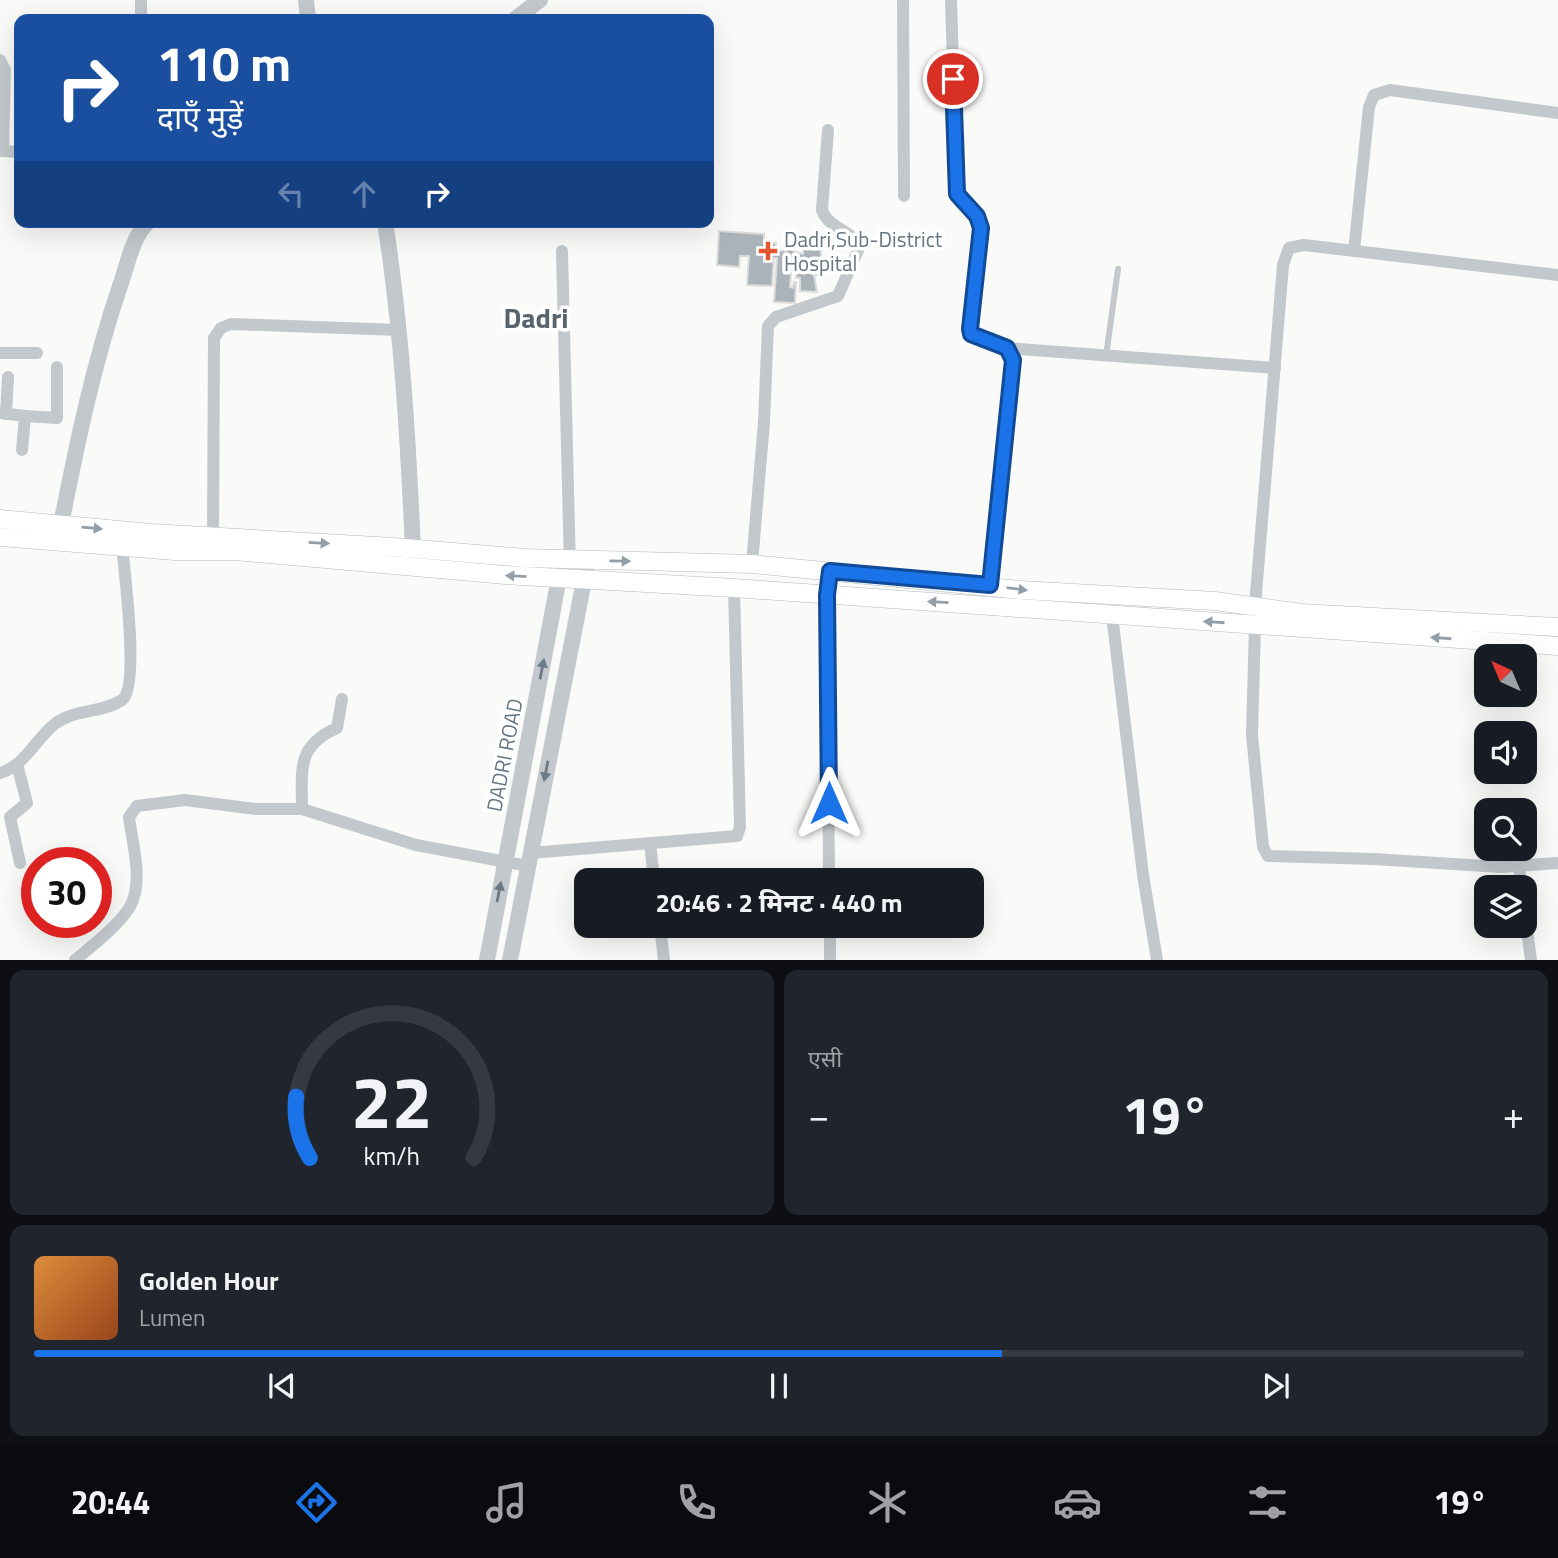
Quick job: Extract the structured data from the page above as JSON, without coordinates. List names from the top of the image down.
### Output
{
  "streets": {
    "street": ["DADRI ROAD"]
  },
  "districts": ["Dadri"],
  "places": {
    "health": ["Dadri,Sub-District Hospital"]
  },
  "north": "top left",
  "page": {
    "turn": ["110 m", "दाएँ मुड़ें"],
    "limit": "30",
    "trip": "20:46 · 2 मिनट · 440 m",
    "tile": "एसी",
    "heat": ["−", "19°", "+"],
    "song": ["Golden Hour", "Lumen"],
    "tabs": ["20:44", "19°"],
    "gauge": ["22", "km/h"]
  }
}
